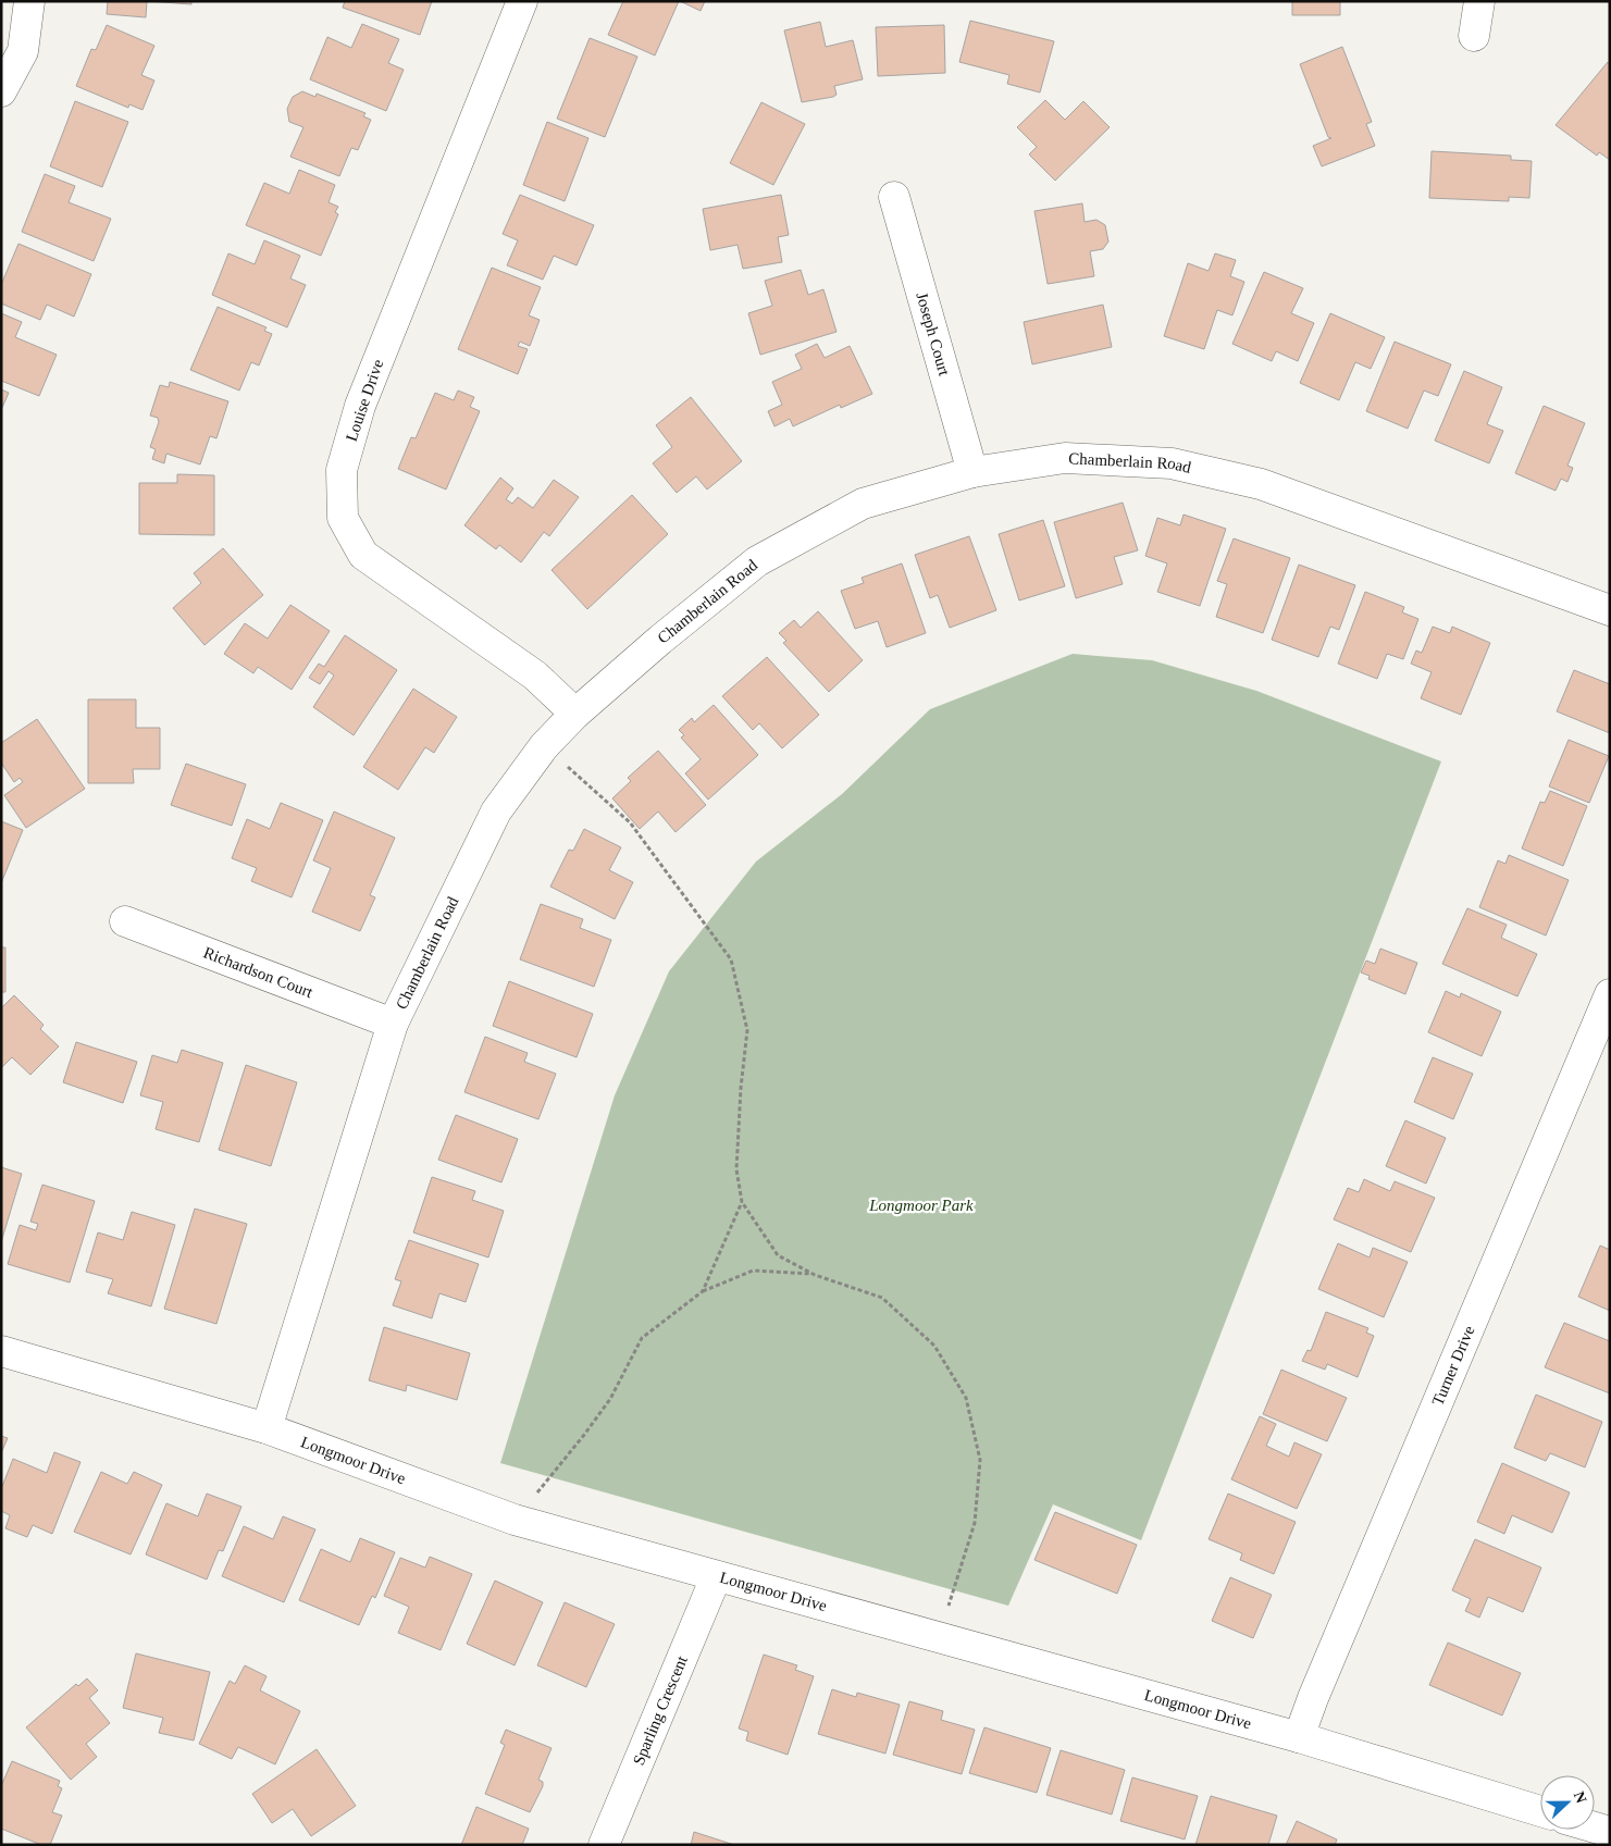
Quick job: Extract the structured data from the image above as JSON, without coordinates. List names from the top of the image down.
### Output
{
  "streets": {
    "street": [
      "Joseph Court",
      "Louise Drive",
      "Chamberlain Road",
      "Richardson Court",
      "Turner Drive",
      "Longmoor Drive",
      "Sparling Crescent"
    ]
  },
  "crossings": [
    ["Joseph Court", "Chamberlain Road"],
    ["Louise Drive", "Chamberlain Road"],
    ["Chamberlain Road", "Richardson Court"],
    ["Chamberlain Road", "Longmoor Drive"],
    ["Turner Drive", "Longmoor Drive"],
    ["Longmoor Drive", "Sparling Crescent"]
  ],
  "parks": ["Longmoor Park"],
  "north": "right"
}
